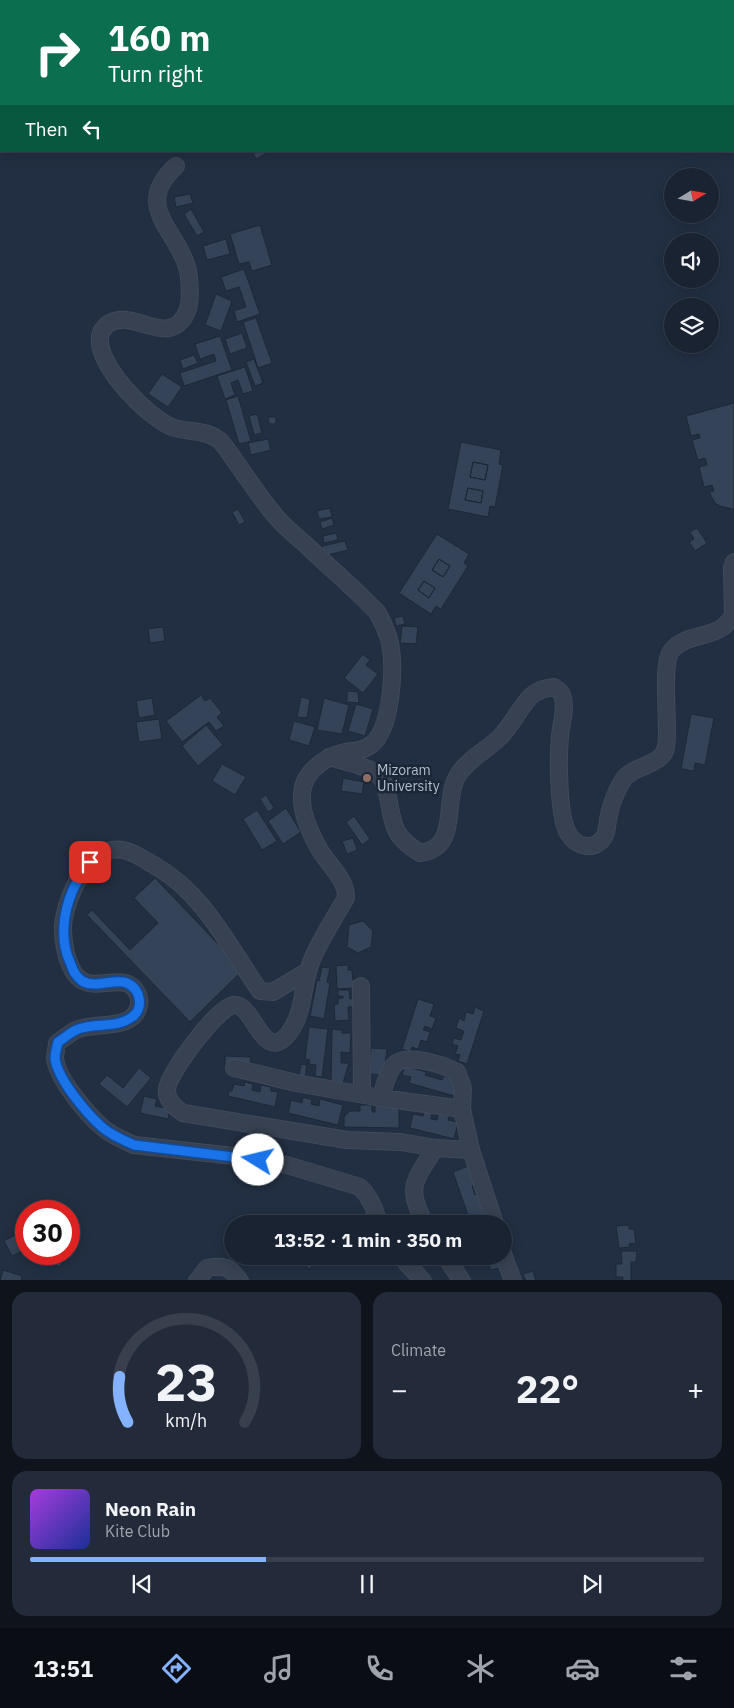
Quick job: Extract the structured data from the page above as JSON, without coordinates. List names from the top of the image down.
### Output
{
  "places": ["Mizoram University"],
  "north": "right",
  "page": {
    "turn": ["160 m", "Turn right"],
    "then": "Then",
    "limit": "30",
    "trip": "13:52 · 1 min · 350 m",
    "tile": "Climate",
    "heat": ["−", "22°", "+"],
    "song": ["Neon Rain", "Kite Club"],
    "tabs": "13:51",
    "gauge": ["23", "km/h"]
  }
}
